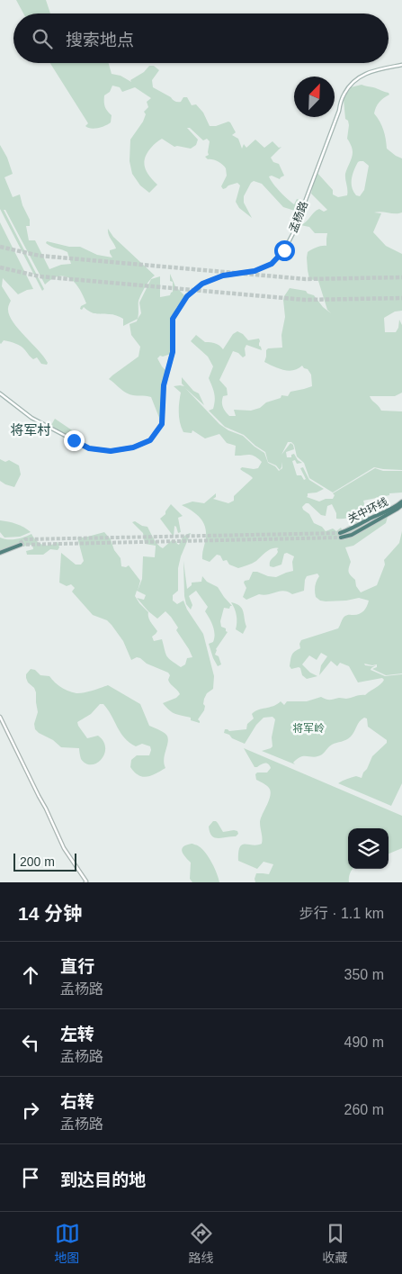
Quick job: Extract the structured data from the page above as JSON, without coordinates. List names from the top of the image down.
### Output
{
  "streets": {
    "highway": ["关中环线"],
    "main road": ["孟杨路"]
  },
  "districts": ["将军村"],
  "parks": ["将军岭"],
  "scale_bar": "200 m",
  "north": "top right",
  "page": {
    "search": "搜索地点",
    "scale": "200 m",
    "heading": ["14 分钟", "步行 · 1.1 km"],
    "list": [
      ["直行", "孟杨路", "350 m"],
      ["左转", "孟杨路", "490 m"],
      ["右转", "孟杨路", "260 m"],
      "到达目的地"
    ],
    "nav": ["地图", "路线", "收藏"]
  }
}
